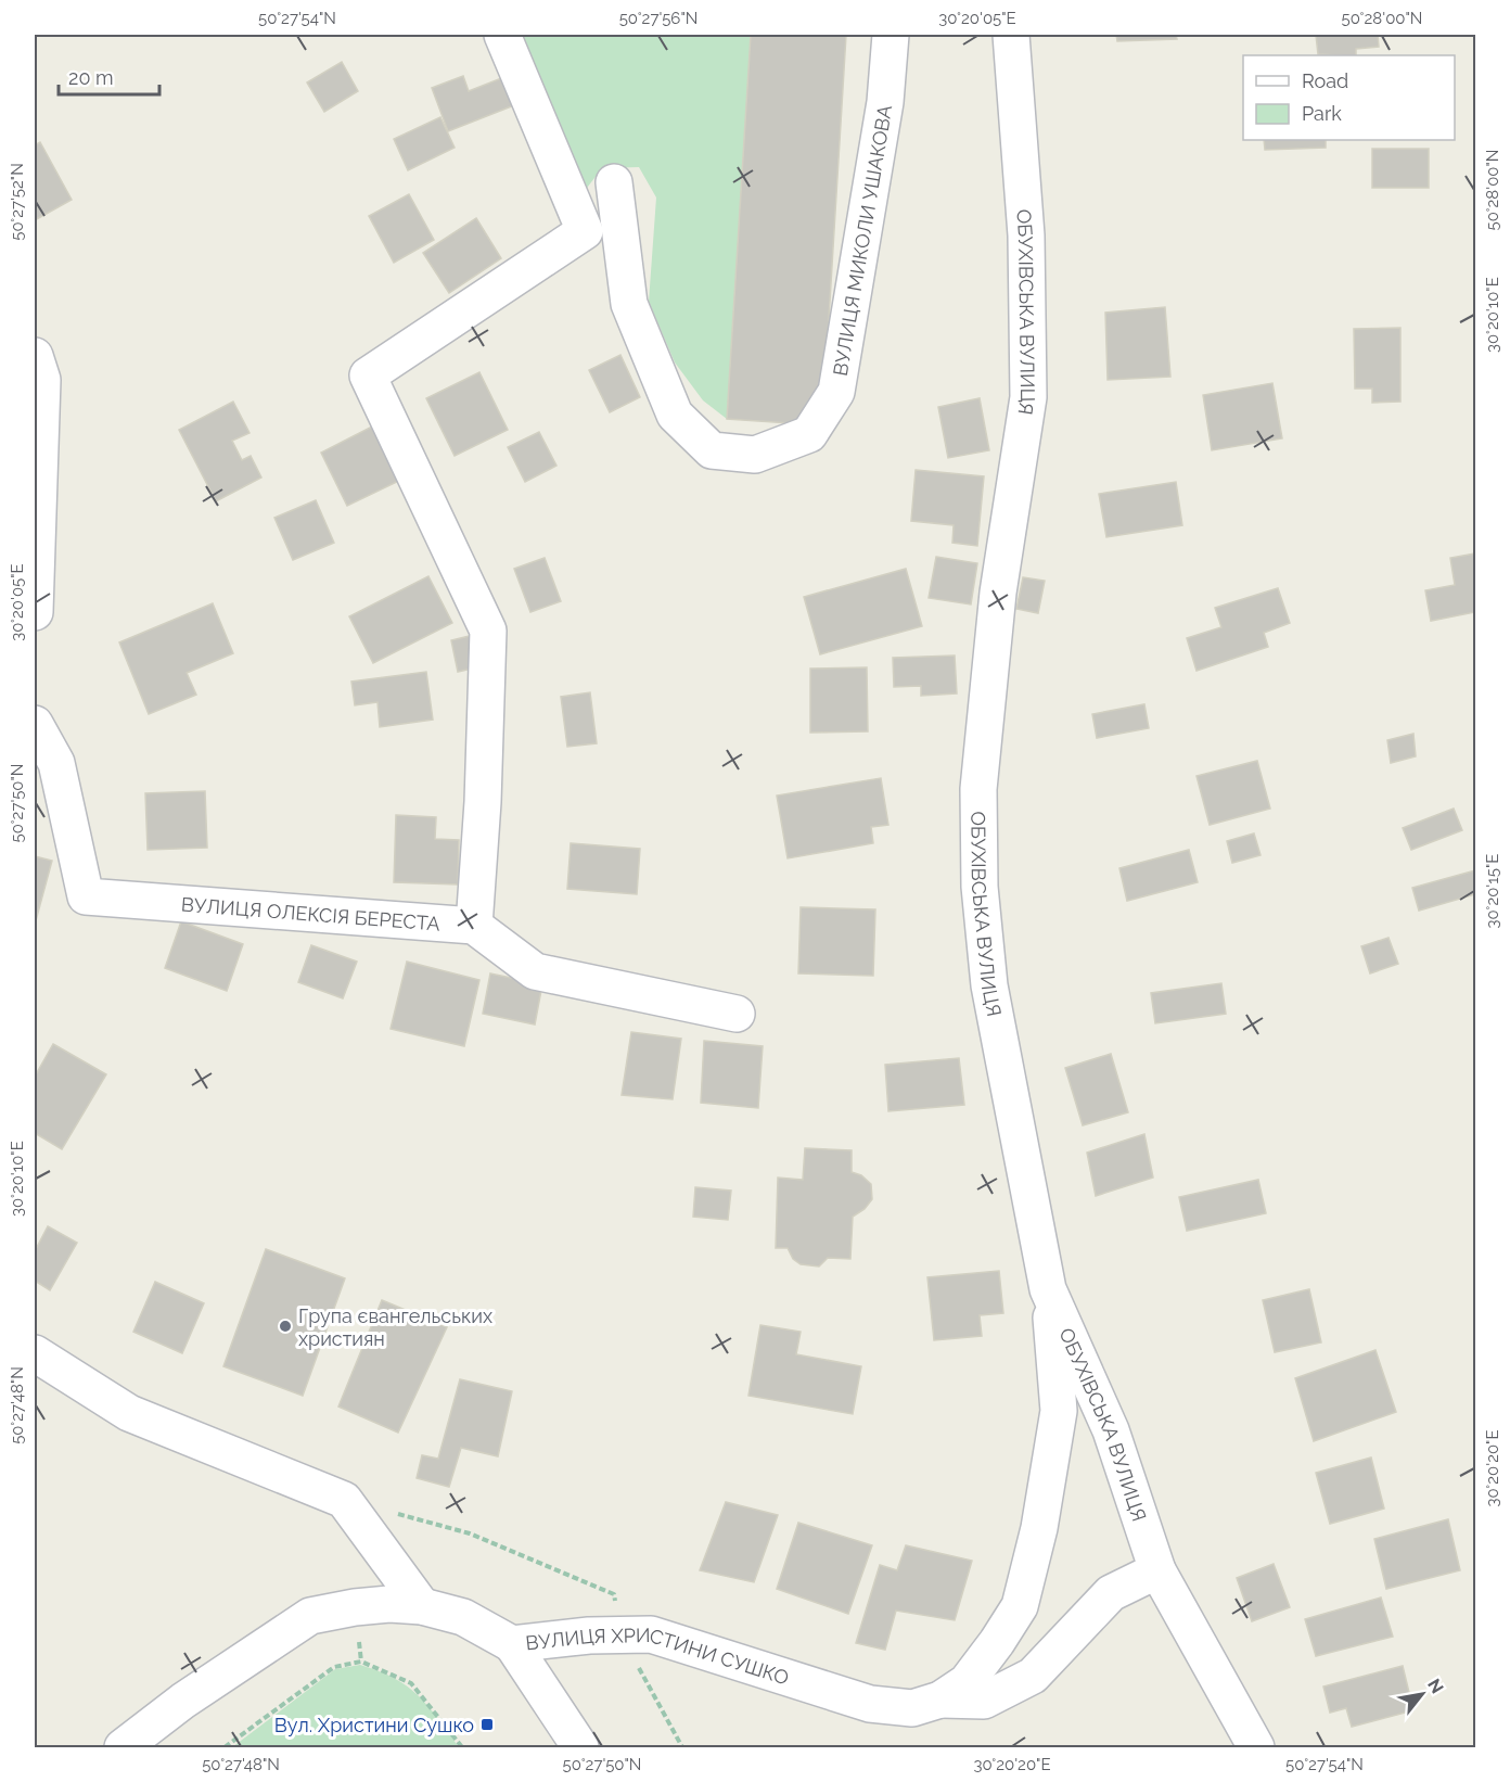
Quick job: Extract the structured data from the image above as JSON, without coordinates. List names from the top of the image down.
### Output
{
  "streets": {
    "street": [
      "ВУЛИЦЯ МИКОЛИ УШАКОВА",
      "ОБУХІВСЬКА ВУЛИЦЯ",
      "ВУЛИЦЯ ОЛЕКСІЯ БЕРЕСТА",
      "ВУЛИЦЯ ХРИСТИНИ СУШКО"
    ]
  },
  "crossings": [
    ["ОБУХІВСЬКА ВУЛИЦЯ", "ВУЛИЦЯ ХРИСТИНИ СУШКО"]
  ],
  "places": {
    "other": ["Група євангельських християн"],
    "transit": ["Вул. Христини Сушко"]
  },
  "legend": ["Road", "Park"],
  "scale_bar": "20 m",
  "north": "top right",
  "coordinates": [
    "50°27'54\"N",
    "50°27'56\"N",
    "30°20'05\"E",
    "50°28'00\"N",
    "50°27'52\"N",
    "30°20'10\"E",
    "50°27'50\"N",
    "30°20'15\"E",
    "50°27'48\"N",
    "30°20'20\"E"
  ]
}
